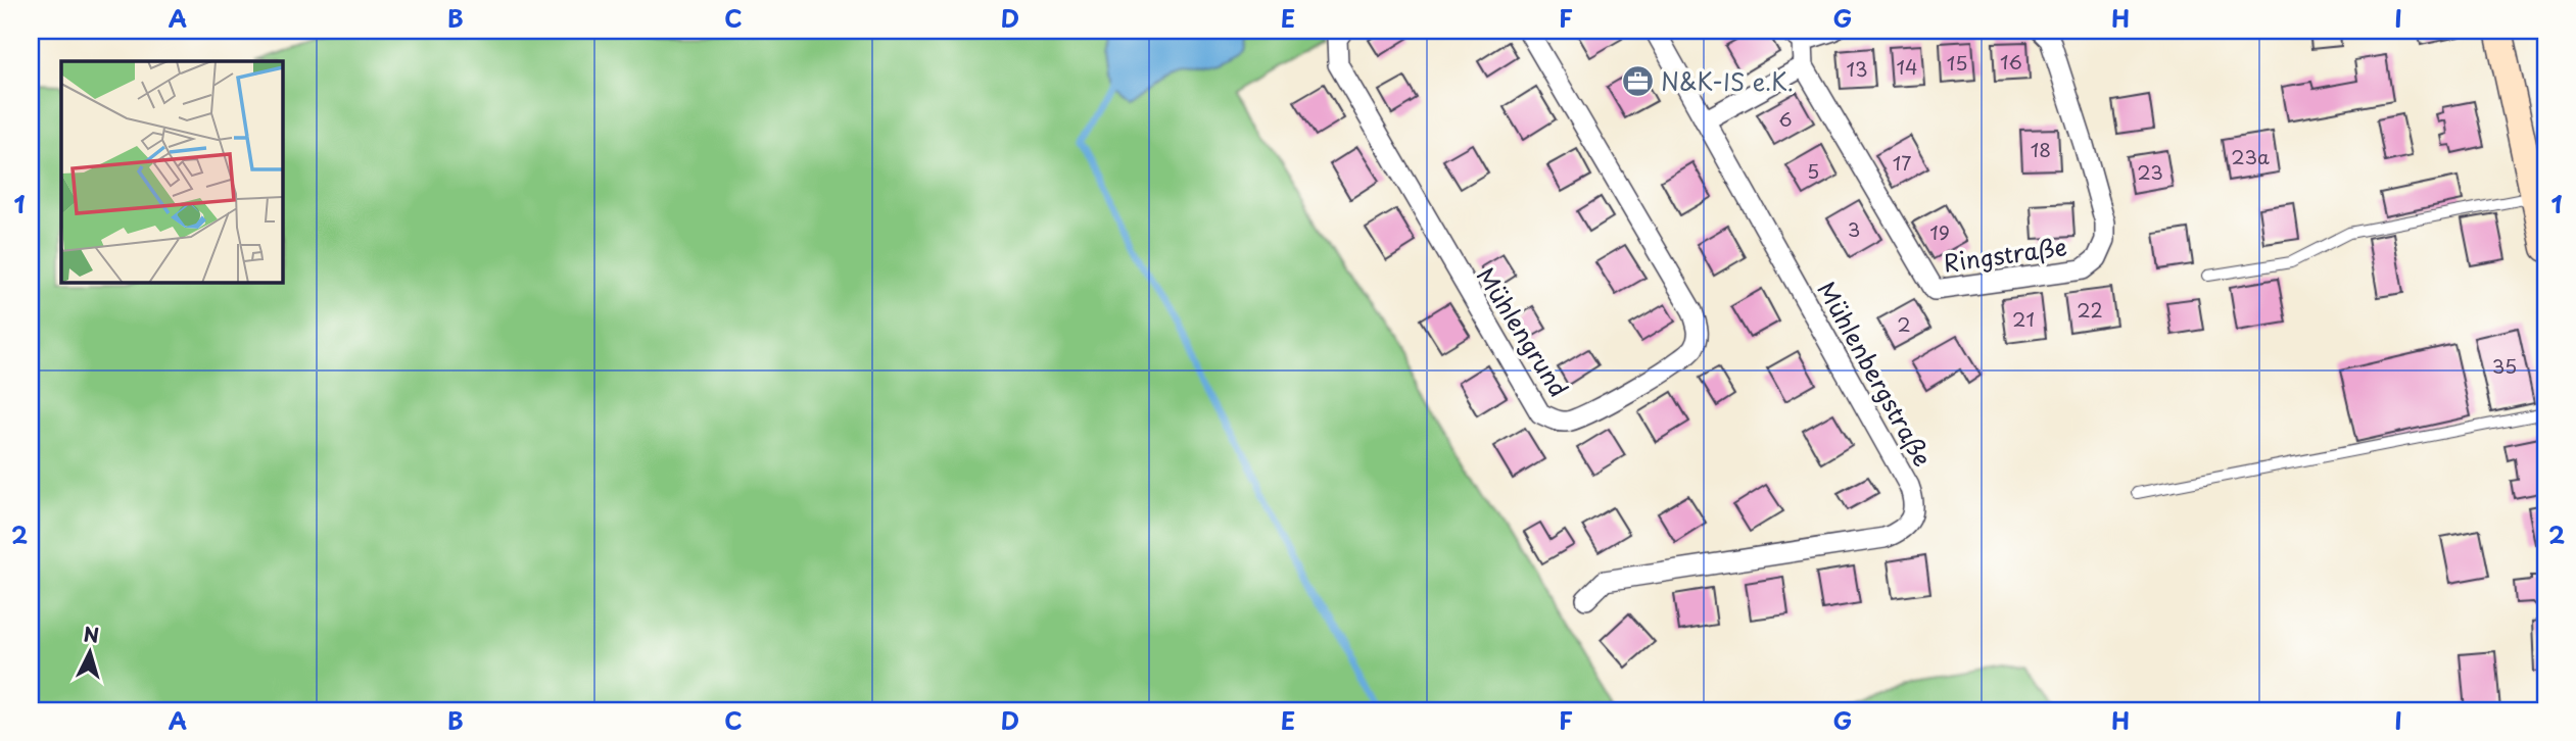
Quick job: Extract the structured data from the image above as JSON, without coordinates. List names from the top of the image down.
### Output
{
  "streets": {
    "street": ["Ringstraße", "Mühlengrund", "Mühlenbergstraße"]
  },
  "places": {
    "office": ["N&K-IS e.K."]
  },
  "house_numbers": [
    "16",
    "15",
    "14",
    "13",
    "6",
    "18",
    "23a",
    "17",
    "5",
    "23",
    "3",
    "19",
    "22",
    "21",
    "2",
    "35"
  ],
  "north": "top",
  "grid": {
    "columns": [
      "A",
      "B",
      "C",
      "D",
      "E",
      "F",
      "G",
      "H",
      "I"
    ],
    "rows": ["1", "2"]
  }
}
